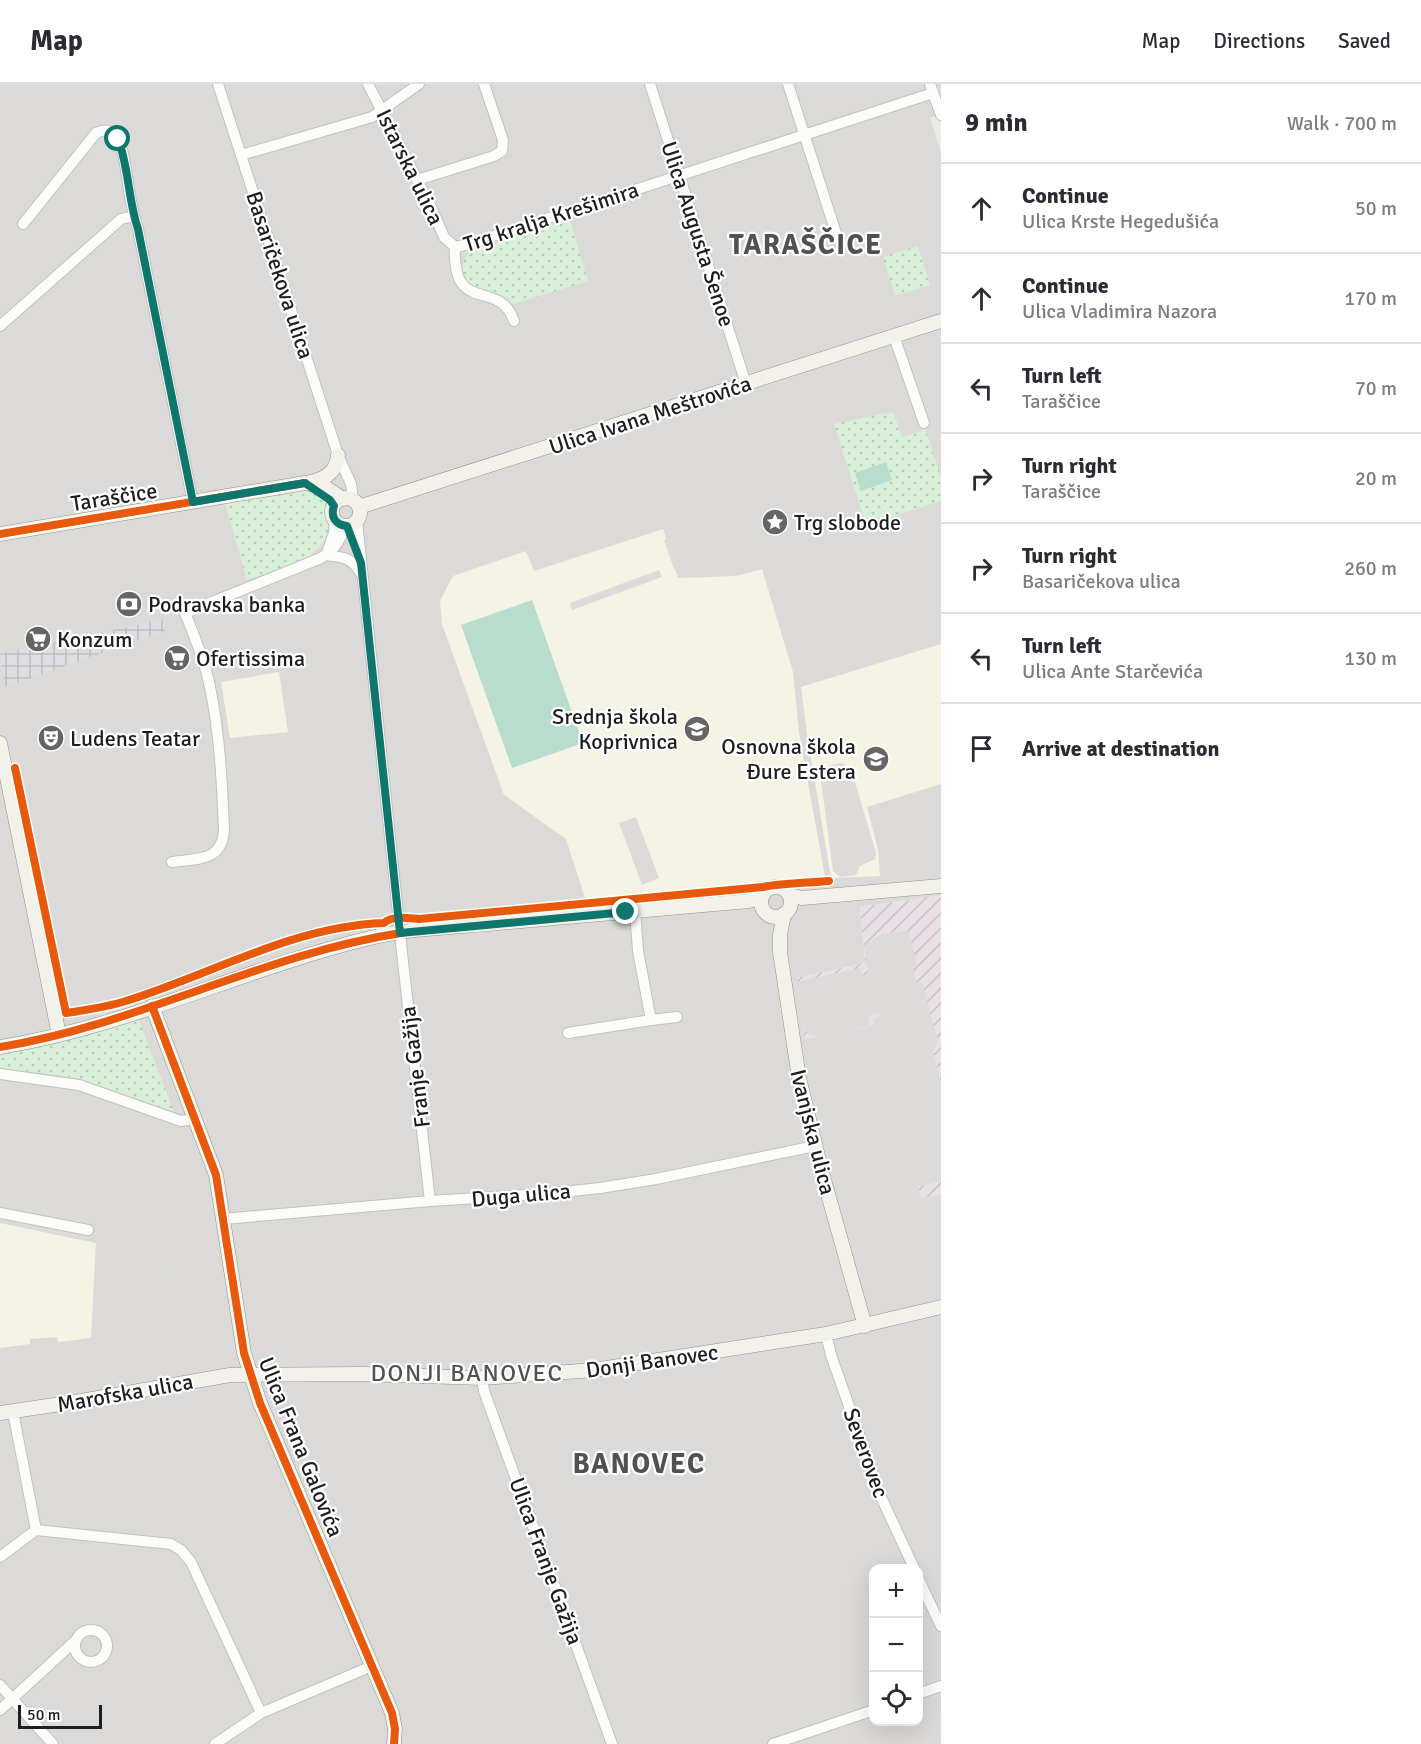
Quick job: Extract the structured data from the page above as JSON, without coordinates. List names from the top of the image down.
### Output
{
  "streets": {
    "main road": [
      "Ulica Ivana Meštrovića",
      "Taraščice",
      "Ivanjska ulica",
      "Donji Banovec",
      "Marofska ulica",
      "Ulica Frana Galovića"
    ],
    "street": [
      "Istarska ulica",
      "Trg kralja Krešimira",
      "Ulica Augusta Šenoe",
      "Basaričekova ulica",
      "Franje Gažija",
      "Duga ulica",
      "Severovec",
      "Ulica Franje Gažija"
    ]
  },
  "crossings": [
    ["Istarska ulica", "Trg kralja Krešimira"],
    ["Trg kralja Krešimira", "Ulica Augusta Šenoe"],
    ["Ulica Augusta Šenoe", "Ulica Ivana Meštrovića"],
    ["Basaričekova ulica", "Ulica Ivana Meštrovića"],
    ["Basaričekova ulica", "Taraščice"],
    ["Ulica Ivana Meštrovića", "Taraščice"],
    ["Franje Gažija", "Duga ulica"],
    ["Ivanjska ulica", "Duga ulica"],
    ["Ivanjska ulica", "Donji Banovec"],
    ["Duga ulica", "Ulica Frana Galovića"],
    ["Donji Banovec", "Marofska ulica"],
    ["Donji Banovec", "Ulica Frana Galovića"],
    ["Donji Banovec", "Severovec"],
    ["Donji Banovec", "Ulica Franje Gažija"],
    ["Marofska ulica", "Ulica Frana Galovića"]
  ],
  "districts": ["TARAŠČICE", "DONJI BANOVEC", "BANOVEC"],
  "places": {
    "place": ["Trg slobode"],
    "bank": ["Podravska banka"],
    "supermarket": ["Konzum", "Ofertissima"],
    "school or university": ["Srednja škola Koprivnica", "Osnovna škola Đure Estera"],
    "theatre": ["Ludens Teatar"]
  },
  "scale_bar": "50 m",
  "page": {
    "header": "Map",
    "nav": ["Map", "Directions", "Saved"],
    "heading": ["9 min", "Walk · 700 m"],
    "list": [
      ["Continue", "Ulica Krste Hegedušića", "50 m"],
      ["Continue", "Ulica Vladimira Nazora", "170 m"],
      ["Turn left", "Taraščice", "70 m"],
      ["Turn right", "Taraščice", "20 m"],
      ["Turn right", "Basaričekova ulica", "260 m"],
      ["Turn left", "Ulica Ante Starčevića", "130 m"],
      "Arrive at destination"
    ],
    "map_buttons": ["+", "−"],
    "scale": "50 m"
  }
}
